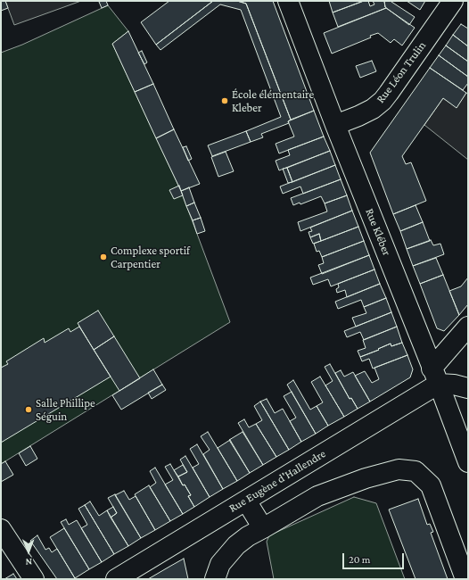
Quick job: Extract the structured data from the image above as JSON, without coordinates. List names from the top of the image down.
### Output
{
  "streets": {
    "street": ["Rue Léon Trulin", "Rue Kléber", "Rue Eugène d'Hallendre"]
  },
  "crossings": [
    ["Rue Léon Trulin", "Rue Kléber"],
    ["Rue Kléber", "Rue Eugène d'Hallendre"]
  ],
  "places": ["École élémentaire Kleber", "Complexe sportif Carpentier", "Salle Phillipe Séguin"],
  "scale_bar": "20 m",
  "north": "bottom"
}
